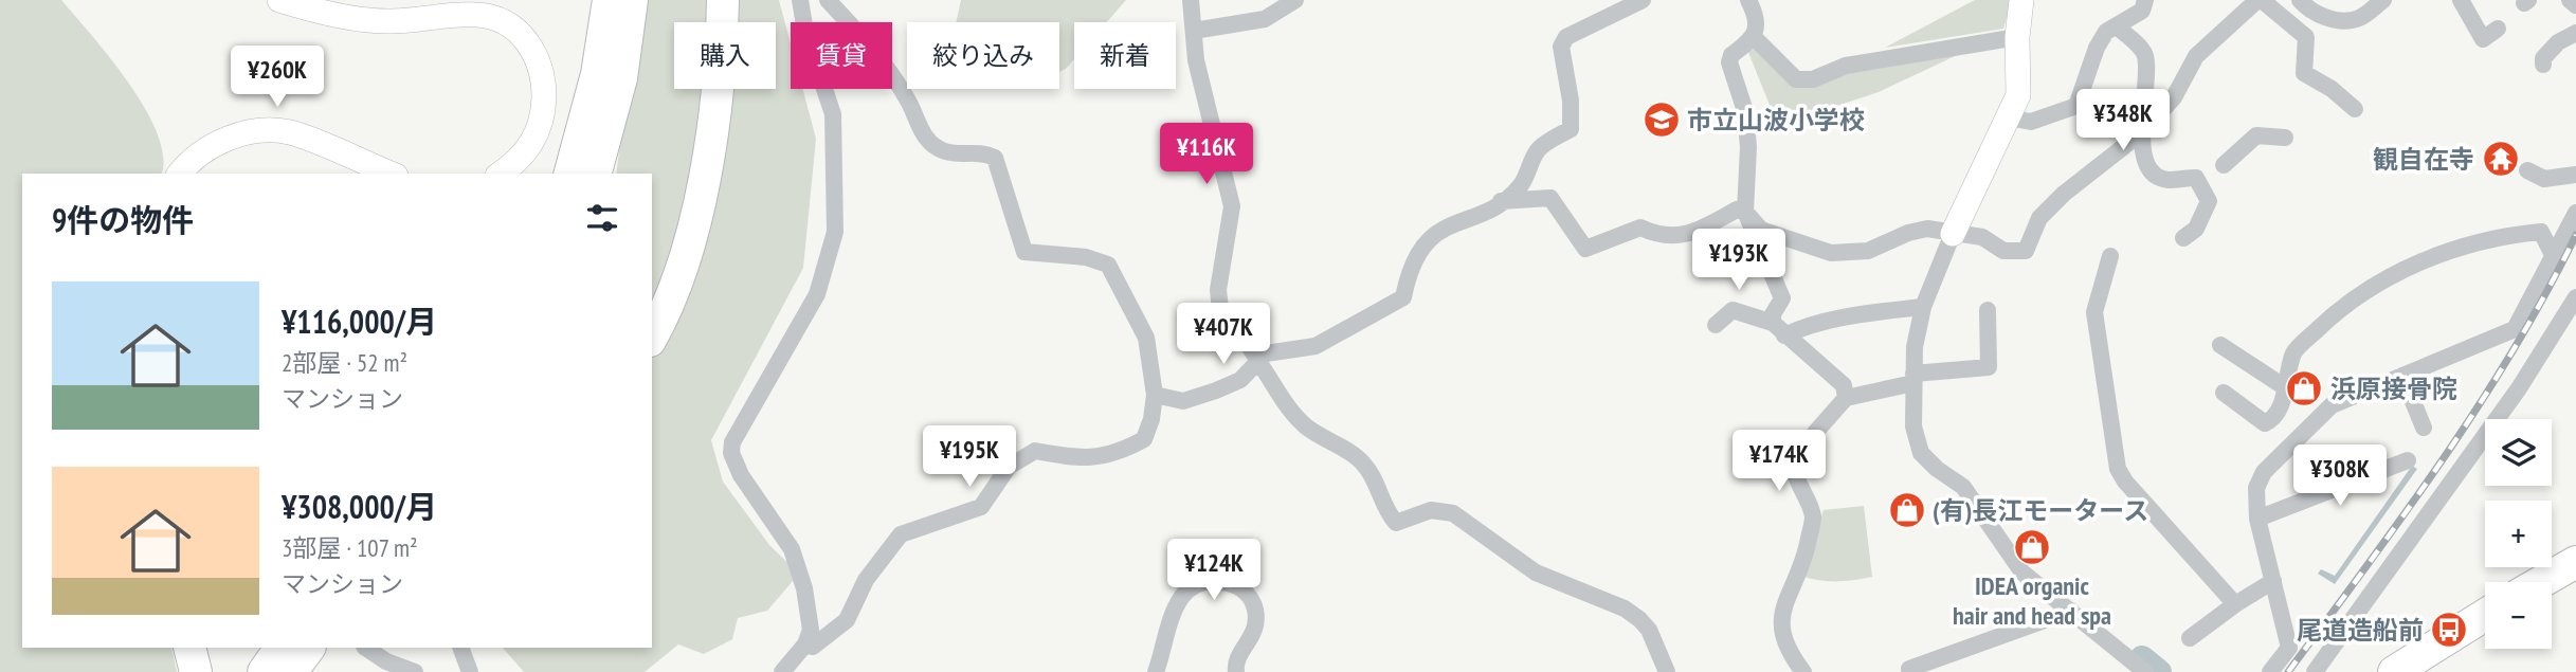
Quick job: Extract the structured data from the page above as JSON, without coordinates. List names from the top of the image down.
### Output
{
  "places": {
    "school or university": ["市立山波小学校"],
    "temple": ["観自在寺"],
    "shop": ["浜原接骨院", "(有)長江モータース", "IDEA organic hair and head spa"],
    "bus stop": ["尾道造船前"]
  },
  "page": {
    "chip": [
      "購入",
      "賃貸",
      "絞り込み",
      "新着"
    ],
    "price": [
      "¥260K",
      "¥348K",
      "¥116K",
      "¥193K",
      "¥407K",
      "¥195K",
      "¥174K",
      "¥308K",
      "¥124K"
    ],
    "heading": "9件の物件",
    "list": [
      {
        "name": "¥116,000/月",
        "note": "2部屋 · 52 m² · マンション"
      },
      {
        "name": "¥308,000/月",
        "note": "3部屋 · 107 m² · マンション"
      }
    ],
    "map_buttons": ["+", "−"]
  }
}
